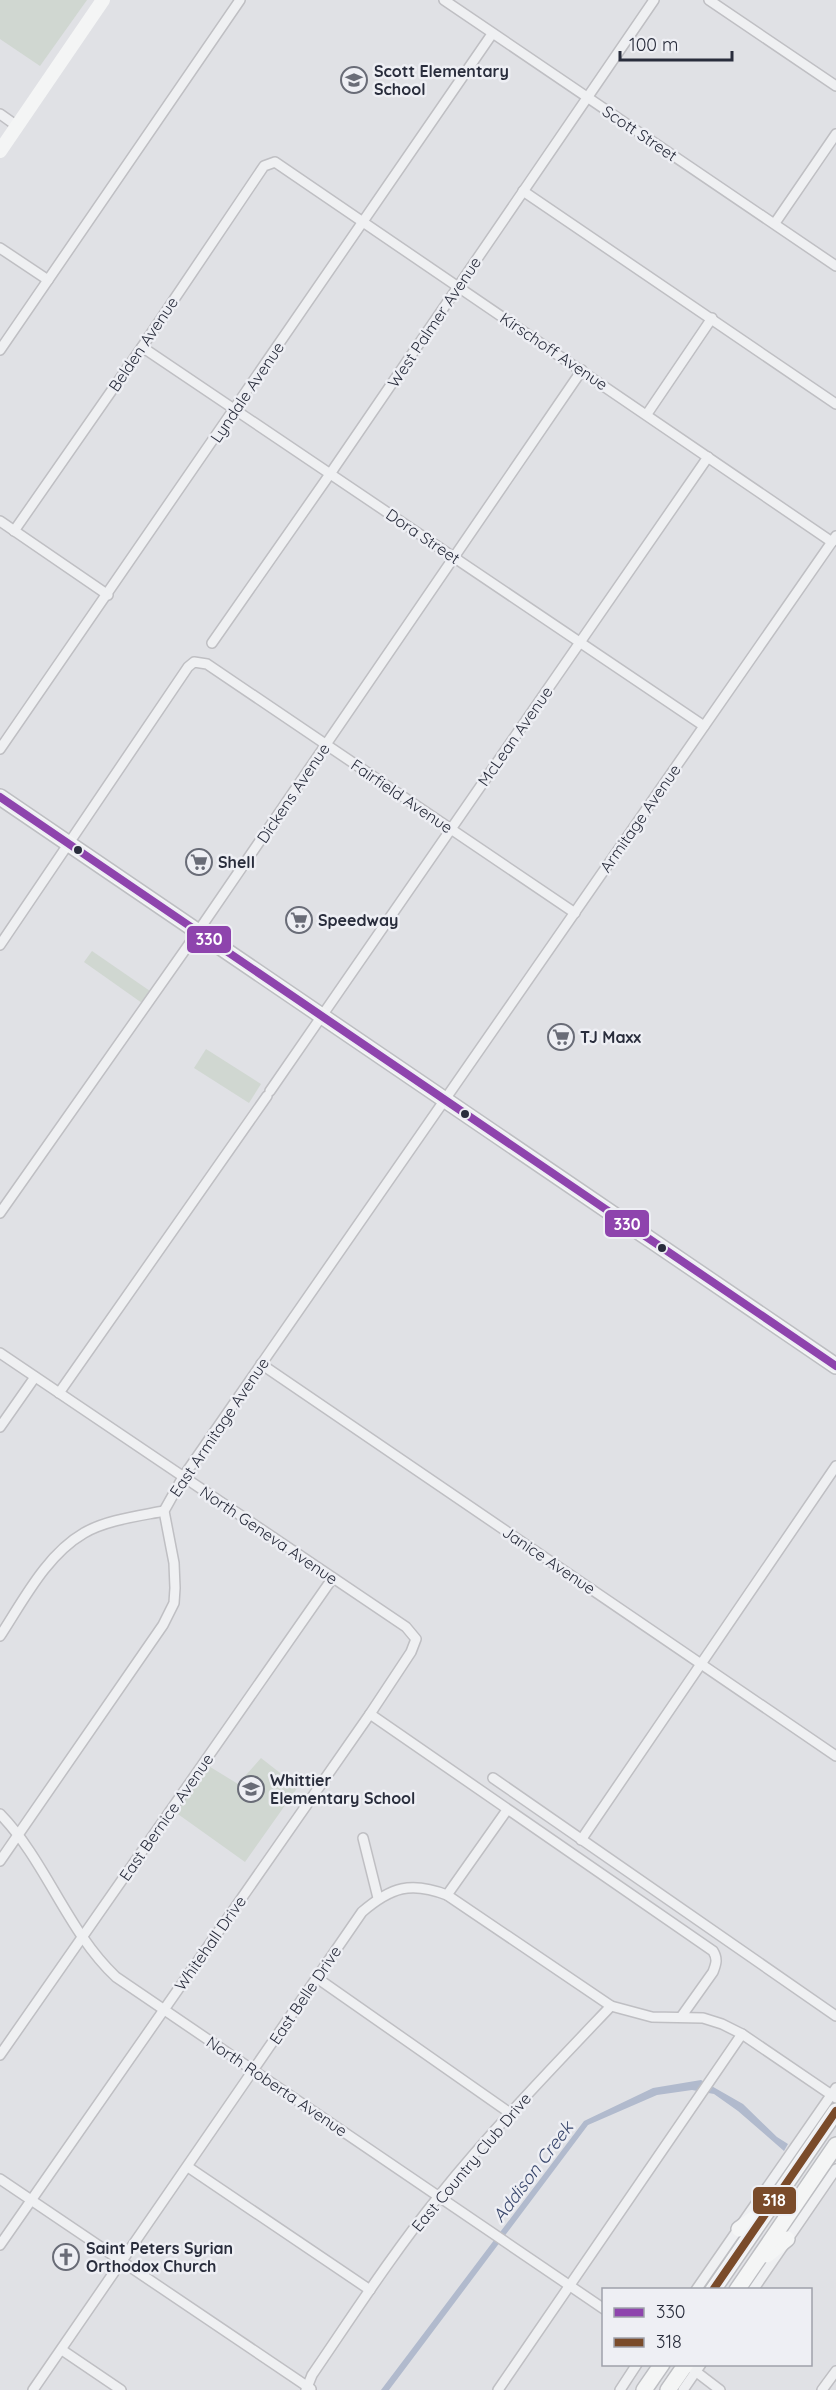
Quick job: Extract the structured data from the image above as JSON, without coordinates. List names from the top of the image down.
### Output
{
  "streets": {
    "street": [
      "Scott Street",
      "West Palmer Avenue",
      "Belden Avenue",
      "Kirschoff Avenue",
      "Lyndale Avenue",
      "Dora Street",
      "McLean Avenue",
      "Dickens Avenue",
      "Fairfield Avenue",
      "Armitage Avenue",
      "East Armitage Avenue",
      "North Geneva Avenue",
      "Janice Avenue",
      "East Bernice Avenue",
      "Whitehall Drive",
      "East Belle Drive",
      "North Roberta Avenue",
      "East Country Club Drive"
    ]
  },
  "crossings": [
    ["Scott Street", "West Palmer Avenue"],
    ["Scott Street", "Lyndale Avenue"],
    ["West Palmer Avenue", "Kirschoff Avenue"],
    ["West Palmer Avenue", "Dora Street"],
    ["Belden Avenue", "Kirschoff Avenue"],
    ["Belden Avenue", "Dora Street"],
    ["Kirschoff Avenue", "Lyndale Avenue"],
    ["Kirschoff Avenue", "McLean Avenue"],
    ["Kirschoff Avenue", "Dickens Avenue"],
    ["Kirschoff Avenue", "Armitage Avenue"],
    ["Lyndale Avenue", "Dora Street"],
    ["Dora Street", "McLean Avenue"],
    ["Dora Street", "Dickens Avenue"],
    ["Dora Street", "Armitage Avenue"],
    ["McLean Avenue", "Fairfield Avenue"],
    ["McLean Avenue", "North Geneva Avenue"],
    ["Dickens Avenue", "Fairfield Avenue"],
    ["Fairfield Avenue", "Armitage Avenue"],
    ["Armitage Avenue", "East Armitage Avenue"],
    ["East Armitage Avenue", "North Geneva Avenue"],
    ["East Armitage Avenue", "Janice Avenue"],
    ["East Armitage Avenue", "North Roberta Avenue"],
    ["North Geneva Avenue", "East Bernice Avenue"],
    ["North Geneva Avenue", "Whitehall Drive"],
    ["East Bernice Avenue", "North Roberta Avenue"],
    ["Whitehall Drive", "North Roberta Avenue"],
    ["East Belle Drive", "North Roberta Avenue"],
    ["East Belle Drive", "East Country Club Drive"],
    ["North Roberta Avenue", "East Country Club Drive"]
  ],
  "water": ["Addison Creek"],
  "places": {
    "school or university": ["Scott Elementary School", "Whittier Elementary School"],
    "supermarket": ["Shell", "Speedway", "TJ Maxx"],
    "church": ["Saint Peters Syrian Orthodox Church"]
  },
  "lines": ["transit line 330", "transit line 318"],
  "legend": ["330", "318"],
  "scale_bar": "100 m"
}
